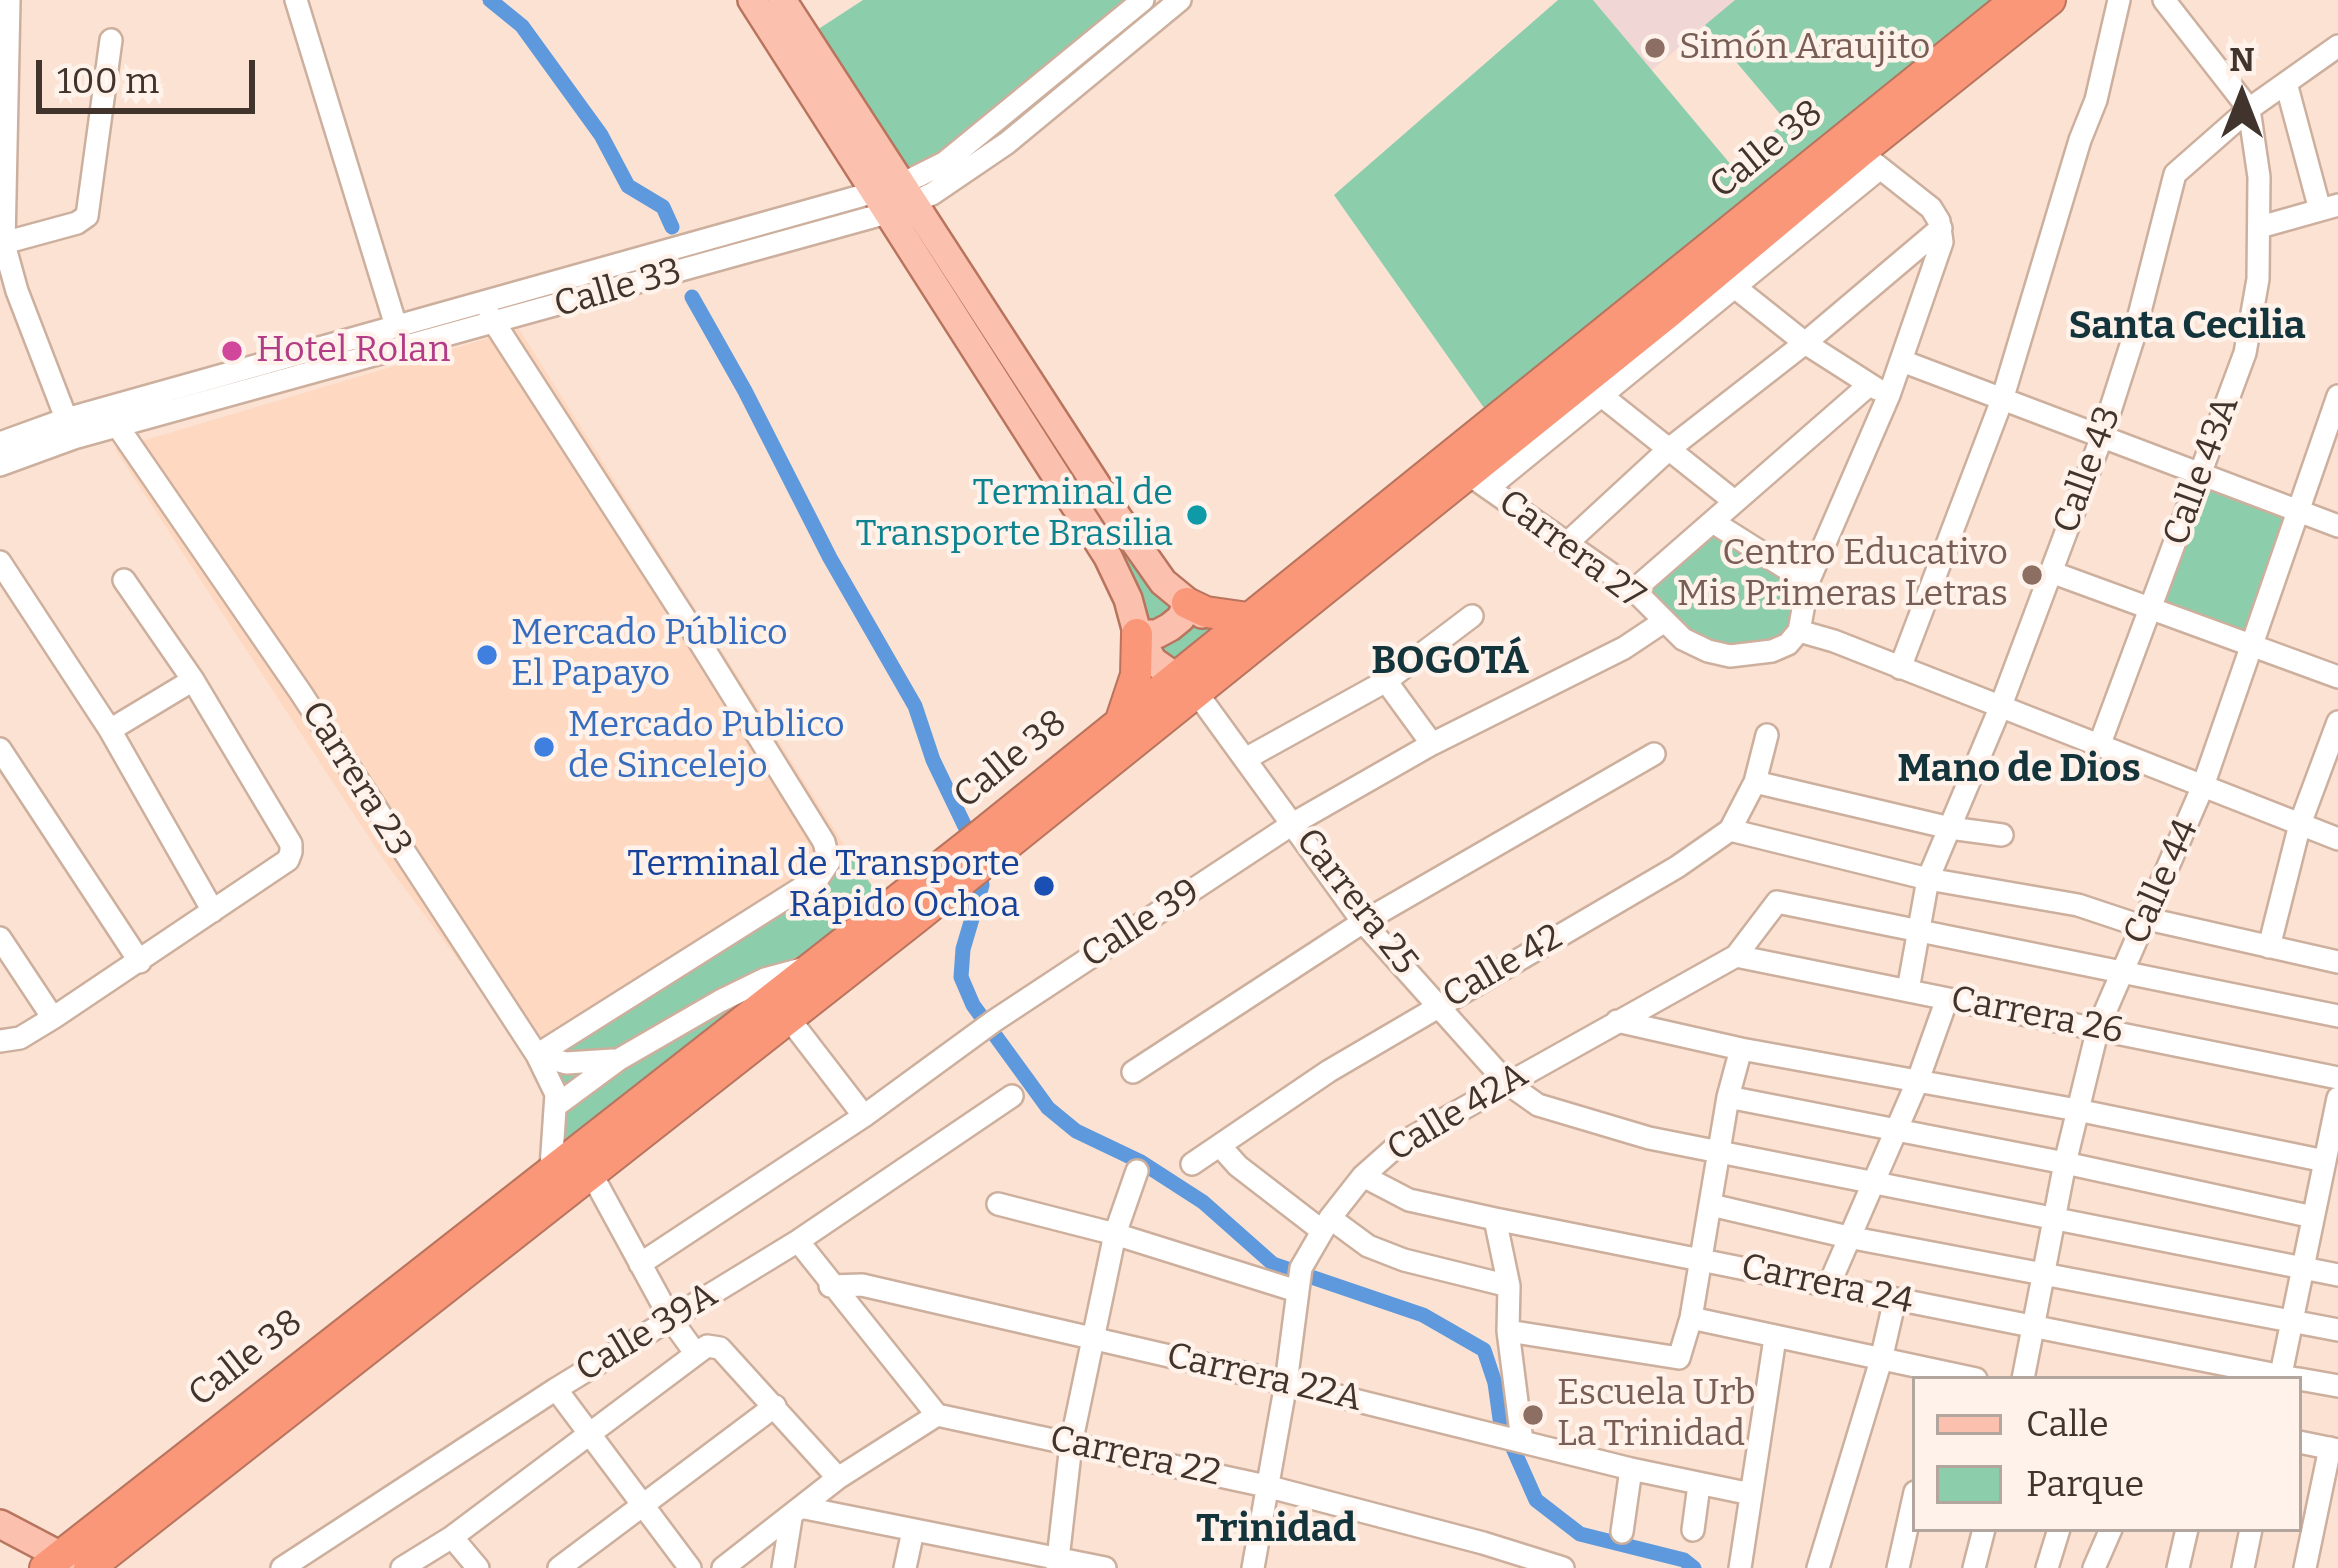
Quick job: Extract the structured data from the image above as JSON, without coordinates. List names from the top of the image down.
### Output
{
  "streets": {
    "highway": ["Calle 38"],
    "main road": ["Carrera 25"],
    "street": [
      "Calle 33",
      "Calle 43",
      "Calle 43A",
      "Carrera 27",
      "Carrera 23",
      "Calle 44",
      "Calle 39",
      "Calle 42",
      "Carrera 26",
      "Calle 42A",
      "Carrera 24",
      "Calle 39A",
      "Carrera 22A",
      "Carrera 22"
    ]
  },
  "crossings": [
    ["Calle 38", "Carrera 27"],
    ["Calle 38", "Carrera 23"],
    ["Calle 38", "Carrera 25"],
    ["Calle 33", "Carrera 23"],
    ["Calle 33", "Carrera 25"],
    ["Calle 43", "Calle 43A"],
    ["Calle 43", "Carrera 26"],
    ["Calle 43", "Calle 42A"],
    ["Carrera 27", "Calle 39"],
    ["Calle 44", "Carrera 25"],
    ["Calle 44", "Carrera 26"],
    ["Calle 44", "Carrera 24"],
    ["Carrera 25", "Calle 39"],
    ["Carrera 25", "Calle 42"],
    ["Carrera 25", "Calle 42A"],
    ["Carrera 26", "Calle 42A"],
    ["Calle 42A", "Carrera 24"],
    ["Calle 42A", "Carrera 22A"],
    ["Calle 42A", "Carrera 22"]
  ],
  "districts": [
    "Santa Cecilia",
    "BOGOTÁ",
    "Mano de Dios",
    "Trinidad"
  ],
  "places": [
    "Simón Araujito",
    "Hotel Rolan",
    "Terminal de Transporte Brasilia",
    "Centro Educativo Mis Primeras Letras",
    "Mercado Público El Papayo",
    "Mercado Publico de Sincelejo",
    "Terminal de Transporte Rápido Ochoa",
    "Escuela Urb La Trinidad"
  ],
  "legend": ["Calle", "Parque"],
  "scale_bar": "100 m",
  "north": "top"
}
